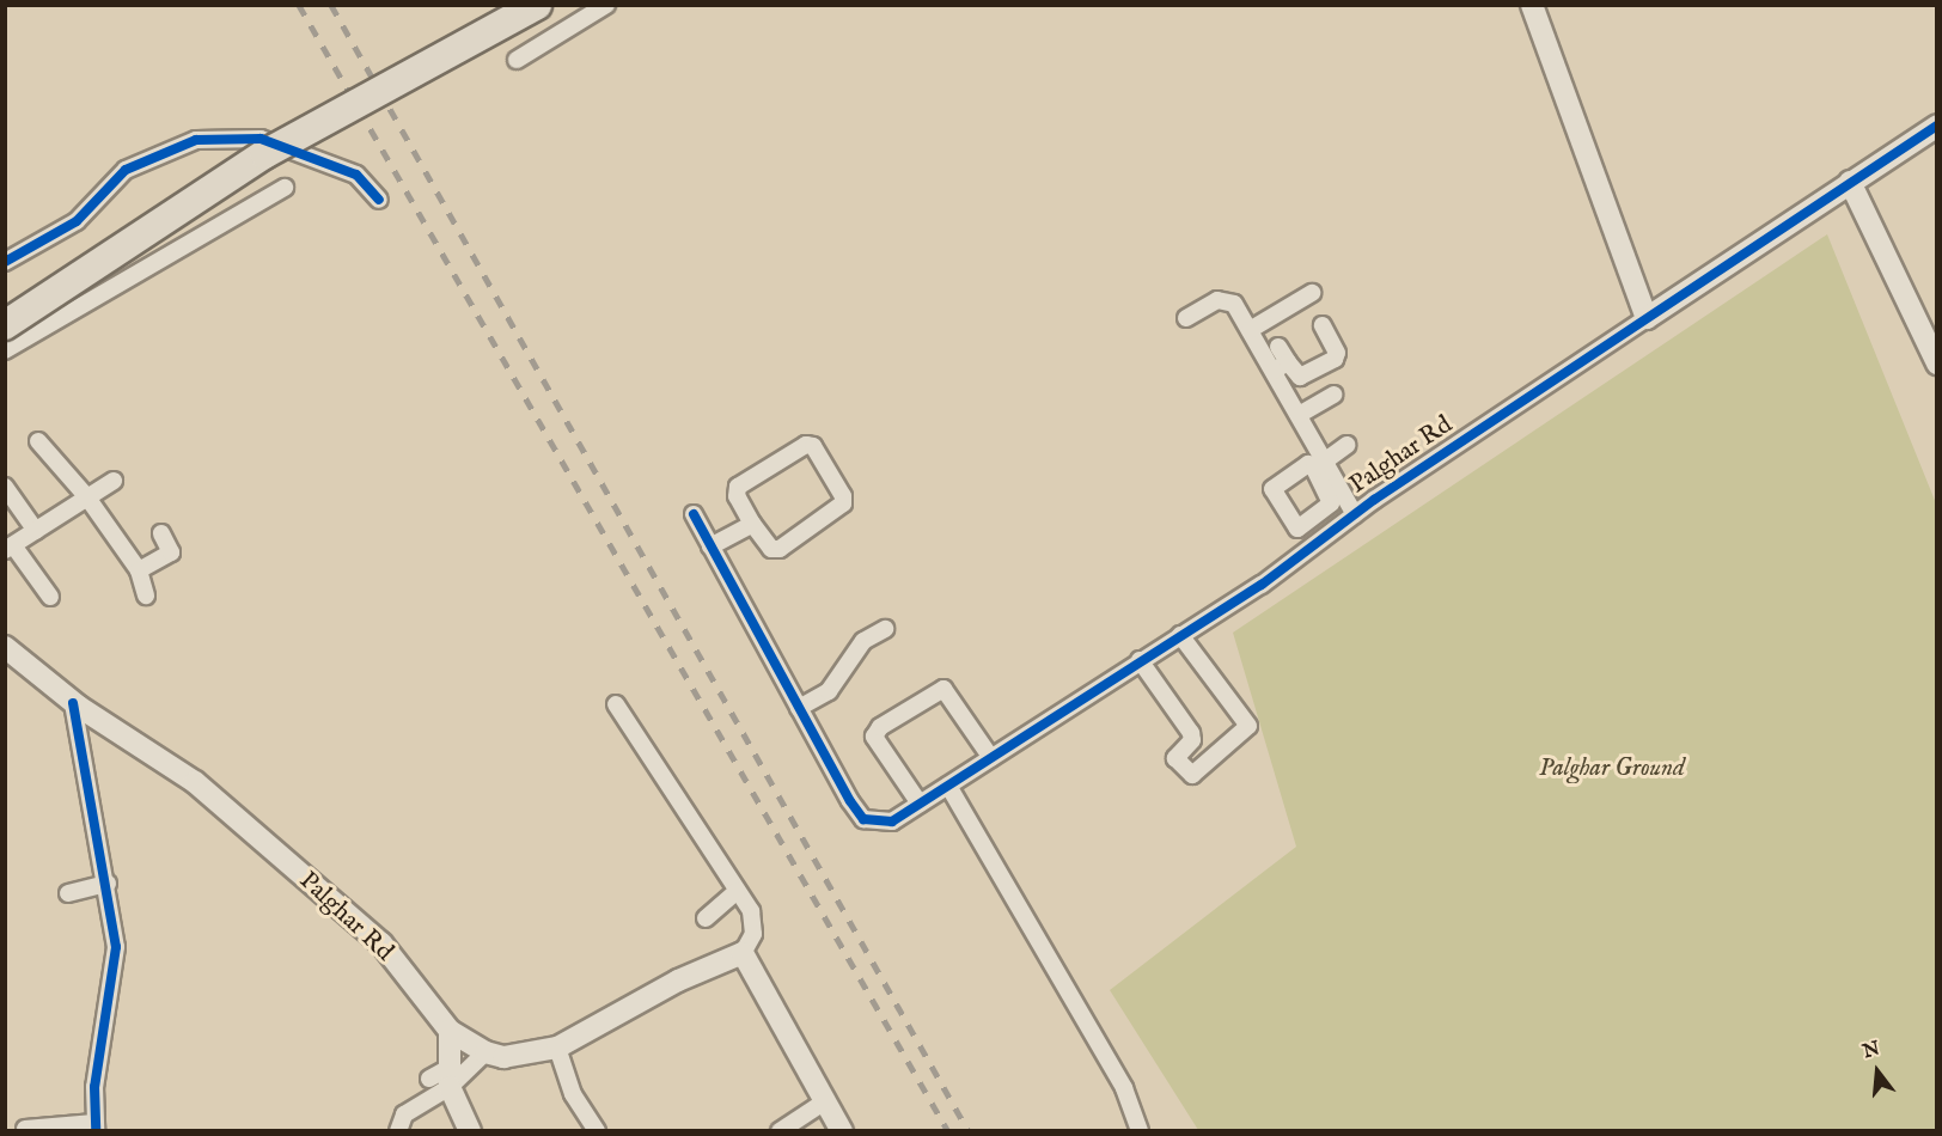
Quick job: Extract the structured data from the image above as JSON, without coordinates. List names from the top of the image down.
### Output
{
  "streets": {
    "street": ["Palghar Rd"]
  },
  "parks": ["Palghar Ground"],
  "north": "top"
}
